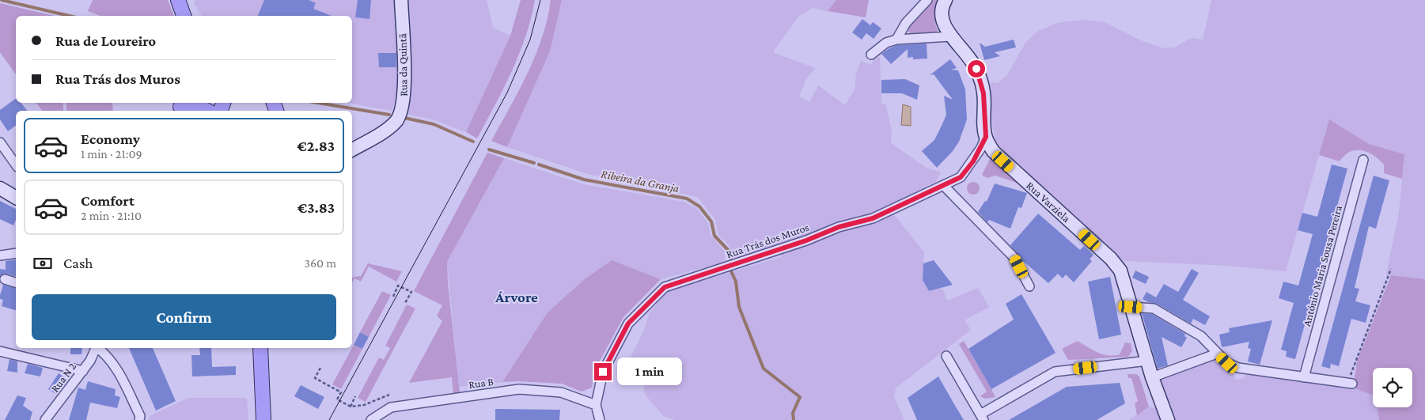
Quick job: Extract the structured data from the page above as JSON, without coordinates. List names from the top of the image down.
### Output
{
  "streets": {
    "street": [
      "Rua da Quintã",
      "Rua Varziela",
      "Rua Trás dos Muros",
      "António Maria Sousa Pereira",
      "Rua N 2",
      "Rua B"
    ]
  },
  "crossings": [
    ["Rua Varziela", "Rua Trás dos Muros"],
    ["Rua Trás dos Muros", "Rua B"]
  ],
  "districts": ["Árvore"],
  "water": ["Ribeira da Granja"],
  "page": {
    "banner": ["Rua de Loureiro", "Rua Trás dos Muros"],
    "list": [
      {
        "name": "Economy",
        "note": "1 min · 21:09",
        "value": "€2.83"
      },
      {
        "name": "Comfort",
        "note": "2 min · 21:10",
        "value": "€3.83"
      }
    ],
    "pay": ["Cash", "360 m"],
    "buttons": "Confirm",
    "bubble": "1 min"
  }
}
